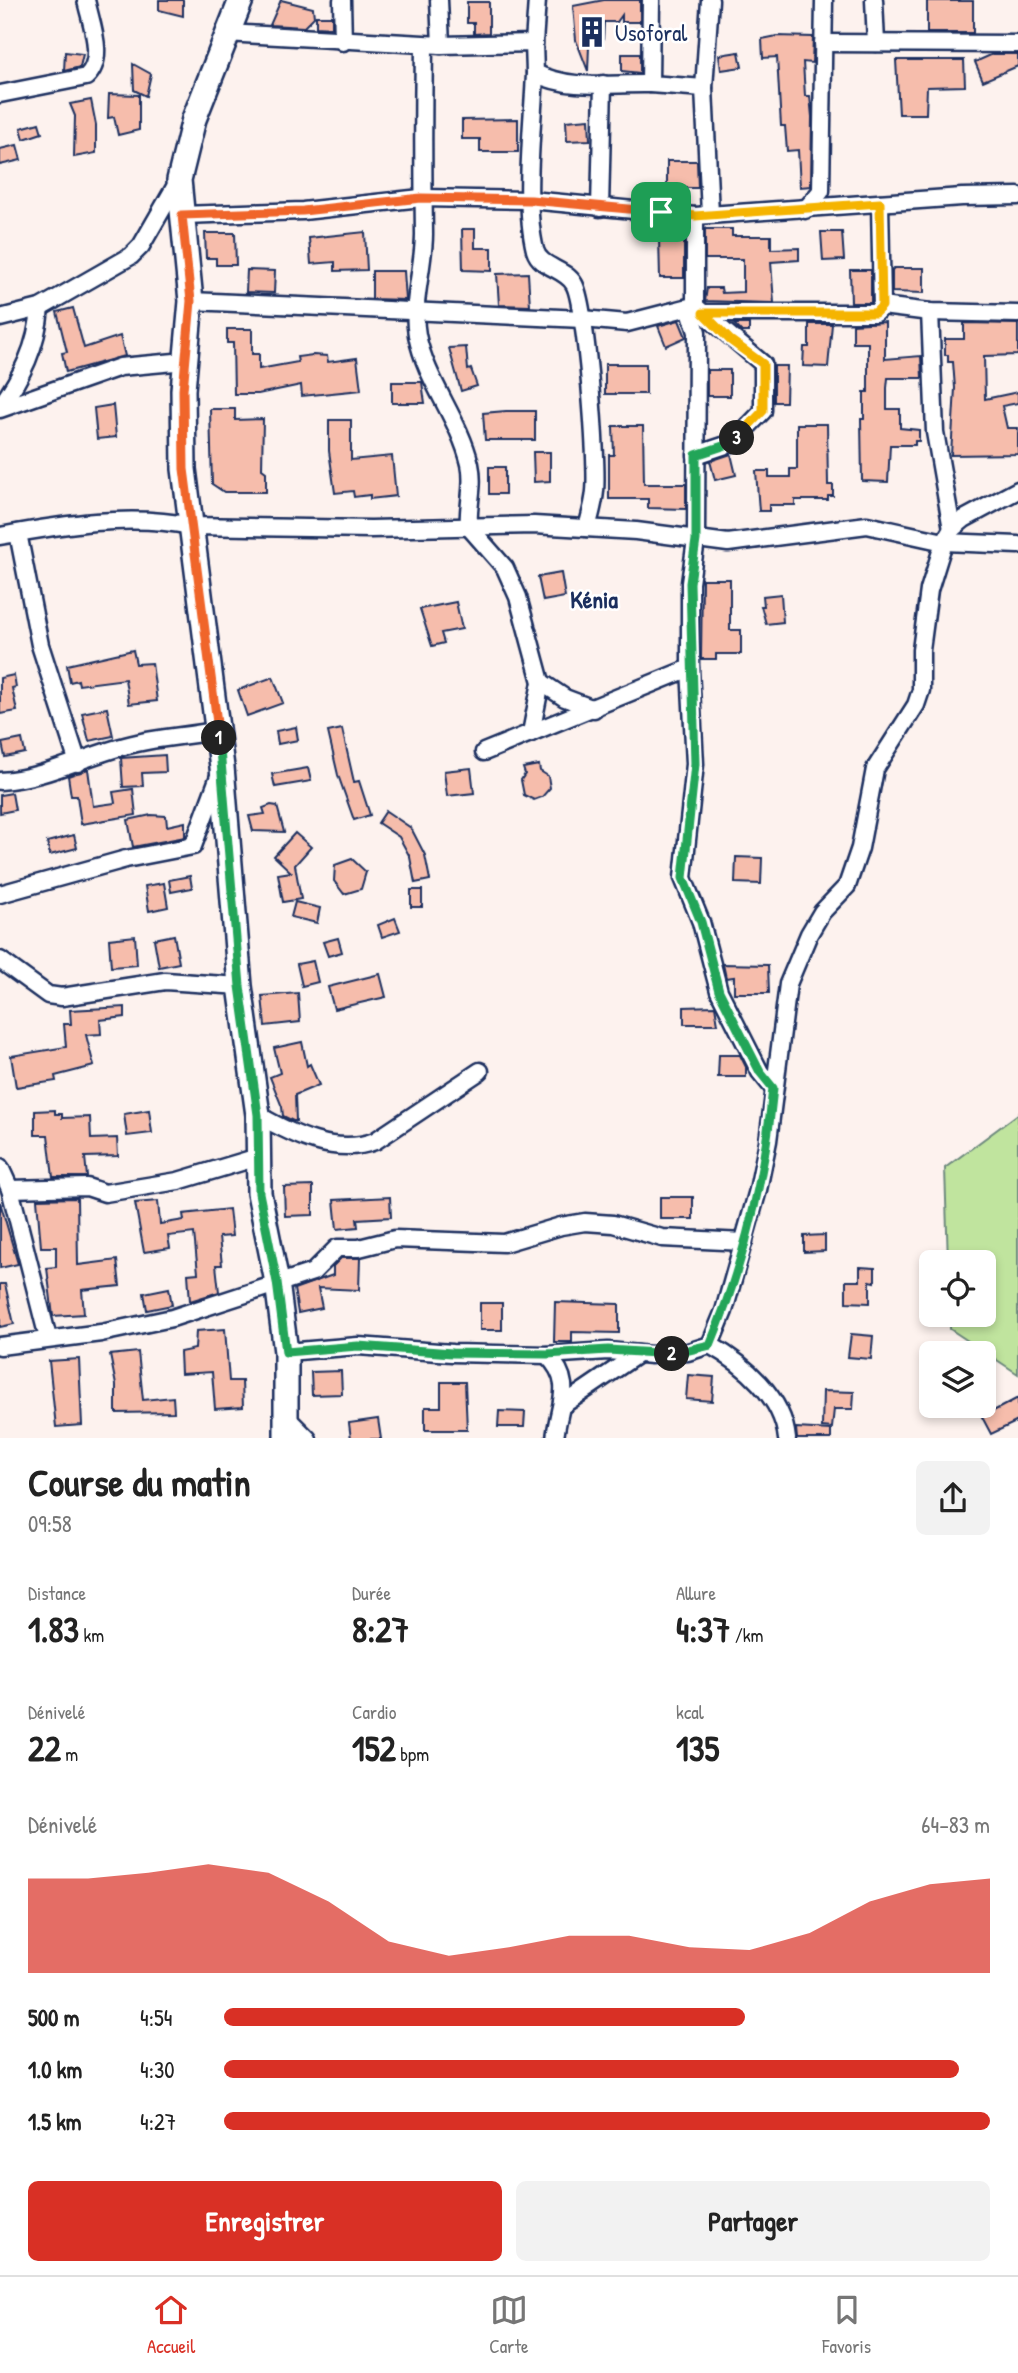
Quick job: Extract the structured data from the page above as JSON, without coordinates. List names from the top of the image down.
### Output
{
  "districts": ["Kénia"],
  "places": {
    "building": ["Usoforal"]
  },
  "page": {
    "pins": ["3", "1", "2"],
    "heading": ["Course du matin", "09:58"],
    "stats": [
      ["Distance", "1.83 km"],
      ["Durée", "8:27"],
      ["Allure", "4:37 /km"],
      ["Dénivelé", "22 m"],
      ["Cardio", "152 bpm"],
      ["kcal", "135"]
    ],
    "chart": ["Dénivelé", "64–83 m"],
    "list": [
      {
        "name": "500 m",
        "note": "4:54"
      },
      {
        "name": "1.0 km",
        "note": "4:30"
      },
      {
        "name": "1.5 km",
        "note": "4:27"
      }
    ],
    "buttons": ["Enregistrer", "Partager"],
    "tabs": ["Accueil", "Carte", "Favoris"]
  }
}
